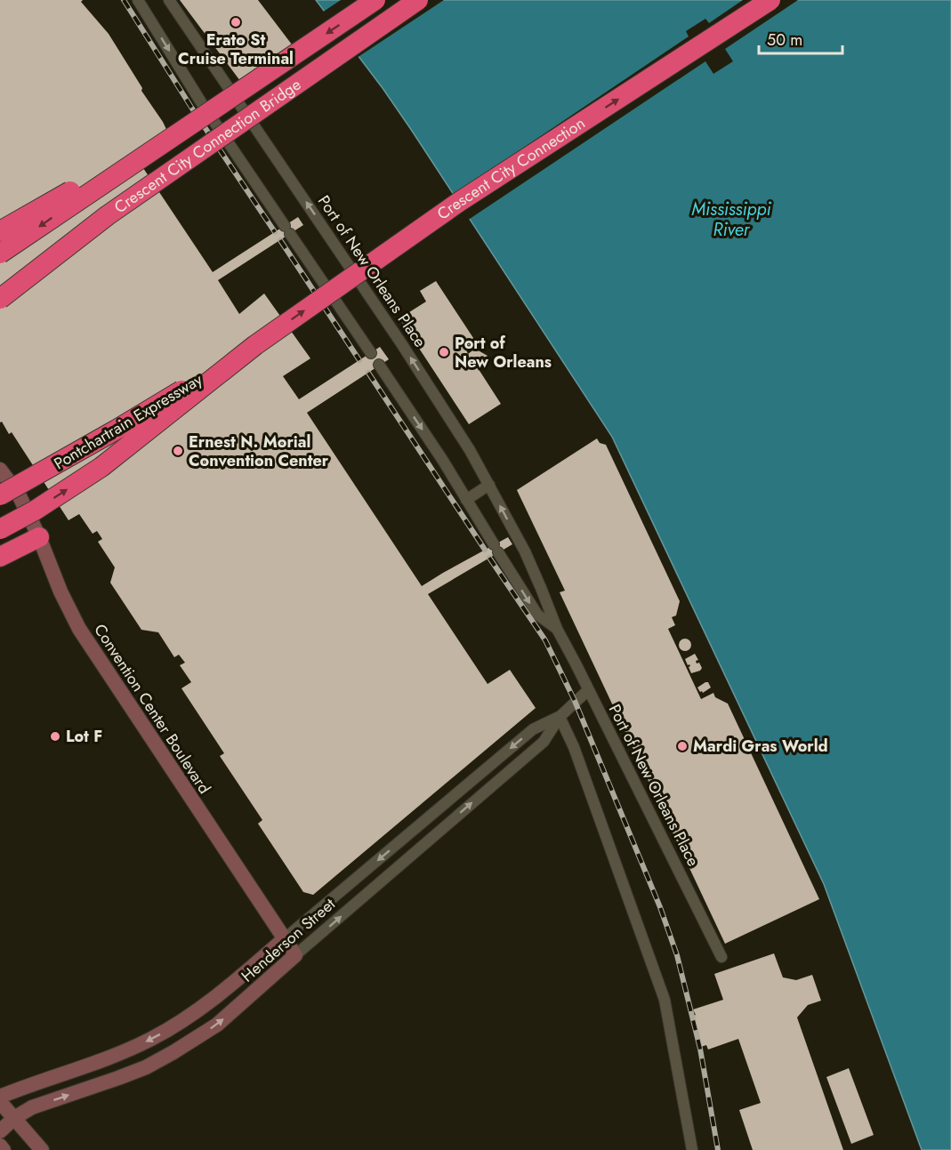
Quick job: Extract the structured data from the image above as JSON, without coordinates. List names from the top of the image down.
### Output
{
  "streets": {
    "highway": ["Crescent City Connection Bridge", "Crescent City Connection", "Pontchartrain Expressway"],
    "street": ["Port of New Orleans Place", "Convention Center Boulevard", "Henderson Street"]
  },
  "crossings": [
    ["Crescent City Connection", "Pontchartrain Expressway"],
    ["Port of New Orleans Place", "Henderson Street"],
    ["Convention Center Boulevard", "Henderson Street"]
  ],
  "one_way": ["Crescent City Connection"],
  "water": ["Mississippi River"],
  "places": [
    "Erato St Cruise Terminal",
    "Port of New Orleans",
    "Ernest N. Morial Convention Center",
    "Lot F",
    "Mardi Gras World"
  ],
  "scale_bar": "50 m"
}
